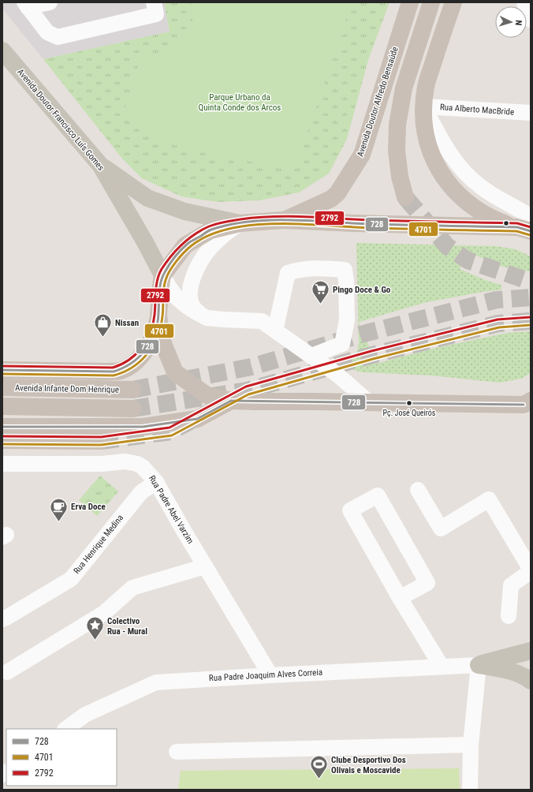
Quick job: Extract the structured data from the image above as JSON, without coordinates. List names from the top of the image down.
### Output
{
  "streets": {
    "highway": ["Avenida Doutor Alfredo Bensaúde", "Avenida Infante Dom Henrique"],
    "main road": ["Avenida Doutor Francisco Luís Gomes"],
    "street": [
      "Rua Alberto MacBride",
      "Rua Padre Abel Varzim",
      "Rua Henrique Medina",
      "Rua Padre Joaquim Alves Correia"
    ]
  },
  "crossings": [
    ["Rua Padre Abel Varzim", "Rua Henrique Medina"],
    ["Rua Padre Abel Varzim", "Rua Padre Joaquim Alves Correia"]
  ],
  "parks": ["Parque Urbano da Quinta Conde dos Arcos"],
  "places": {
    "supermarket": ["Pingo Doce & Go"],
    "shop": ["Nissan"],
    "other": ["Pç. José Queirós"],
    "cafe": ["Erva Doce"],
    "place": ["Colectivo Rua - Mural"],
    "sports": ["Clube Desportivo Dos Olivais e Moscavide"]
  },
  "lines": ["transit line 2792", "transit line 728", "transit line 4701"],
  "legend": ["728", "4701", "2792"],
  "north": "right"
}
